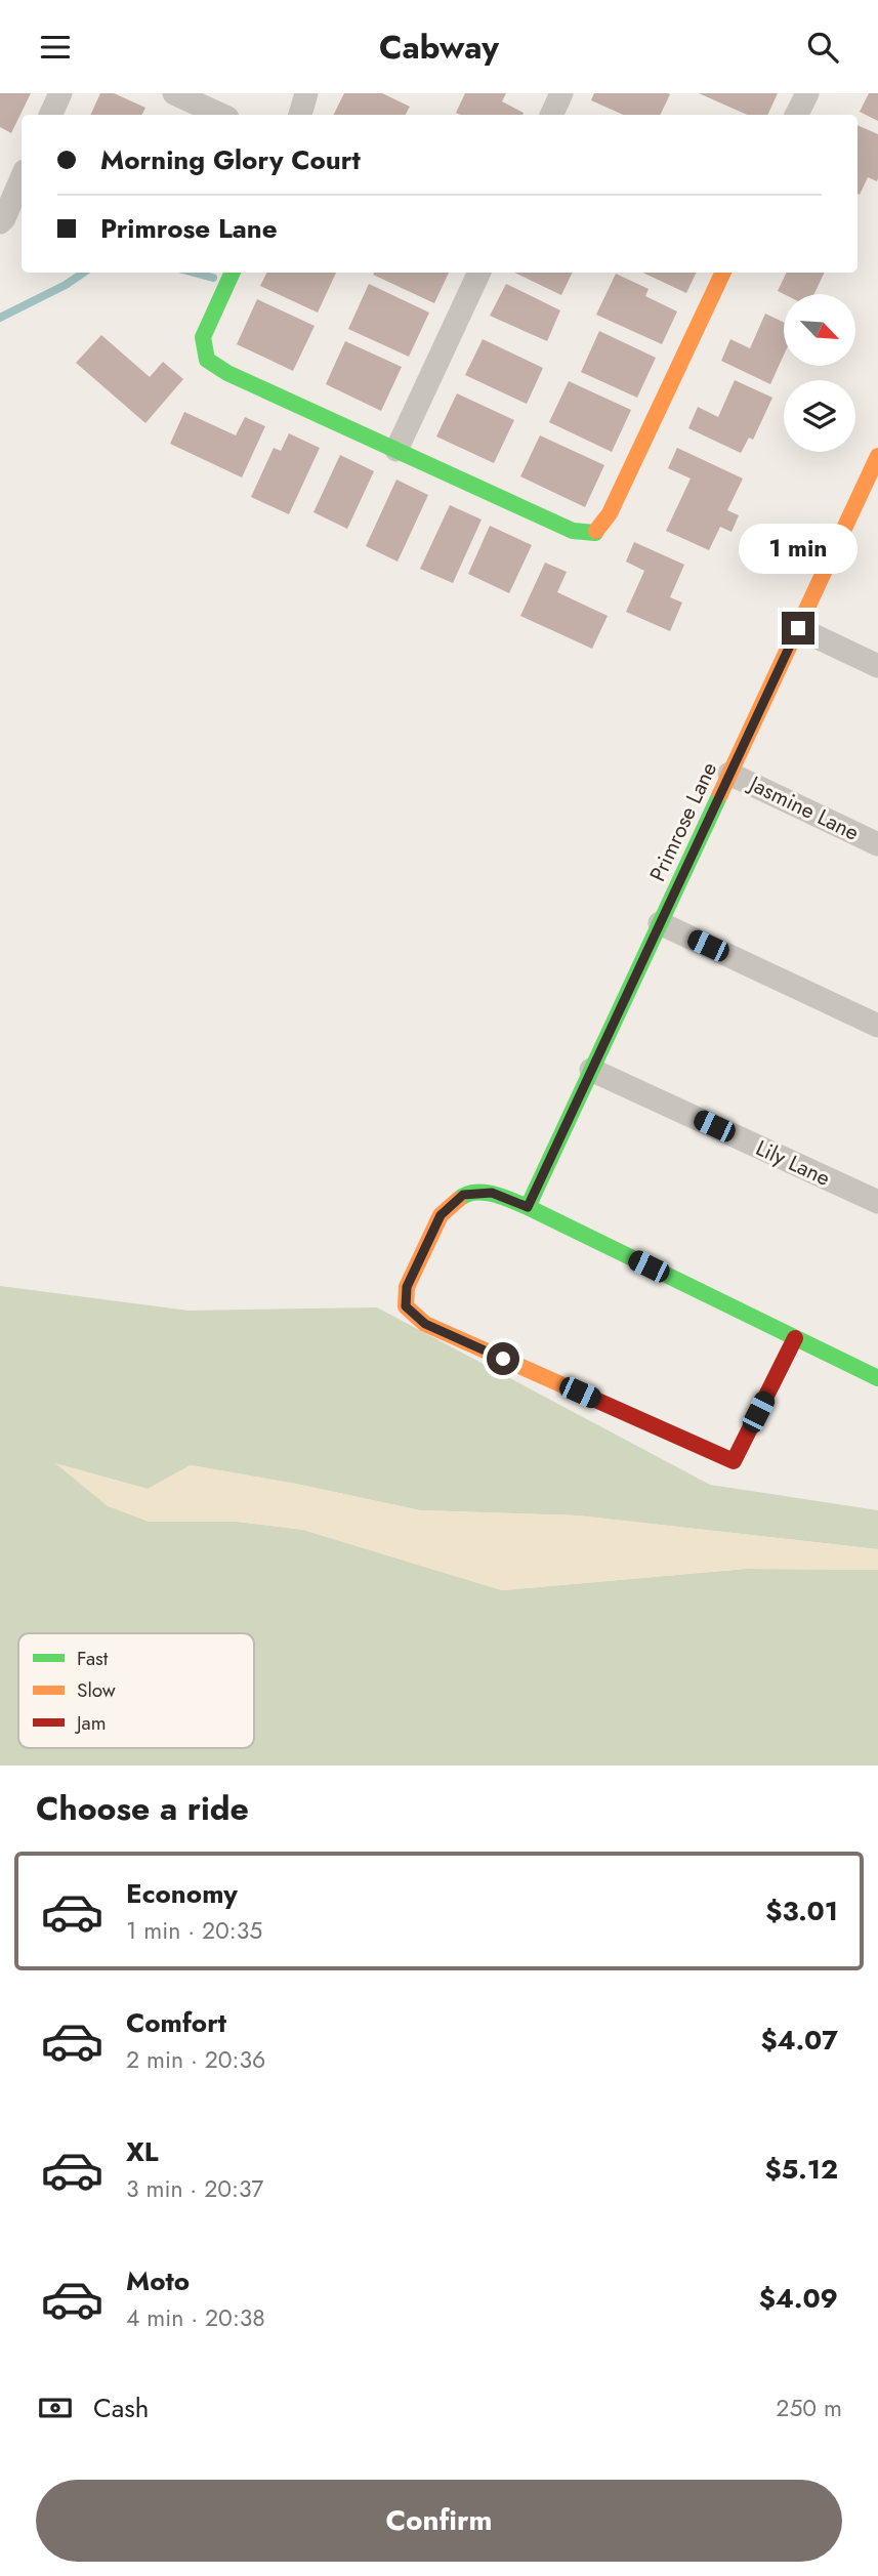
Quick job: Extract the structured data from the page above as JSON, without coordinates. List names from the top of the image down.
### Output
{
  "streets": {
    "street": ["Jasmine Lane", "Primrose Lane", "Lily Lane"]
  },
  "crossings": [
    ["Jasmine Lane", "Primrose Lane"],
    ["Primrose Lane", "Lily Lane"]
  ],
  "legend": ["Fast", "Slow", "Jam"],
  "north": "bottom right",
  "page": {
    "header": "Cabway",
    "banner": ["Morning Glory Court", "Primrose Lane"],
    "bubble": "1 min",
    "heading": "Choose a ride",
    "list": [
      {
        "name": "Economy",
        "note": "1 min · 20:35",
        "value": "$3.01"
      },
      {
        "name": "Comfort",
        "note": "2 min · 20:36",
        "value": "$4.07"
      },
      {
        "name": "XL",
        "note": "3 min · 20:37",
        "value": "$5.12"
      },
      {
        "name": "Moto",
        "note": "4 min · 20:38",
        "value": "$4.09"
      }
    ],
    "pay": ["Cash", "250 m"],
    "buttons": "Confirm"
  }
}
